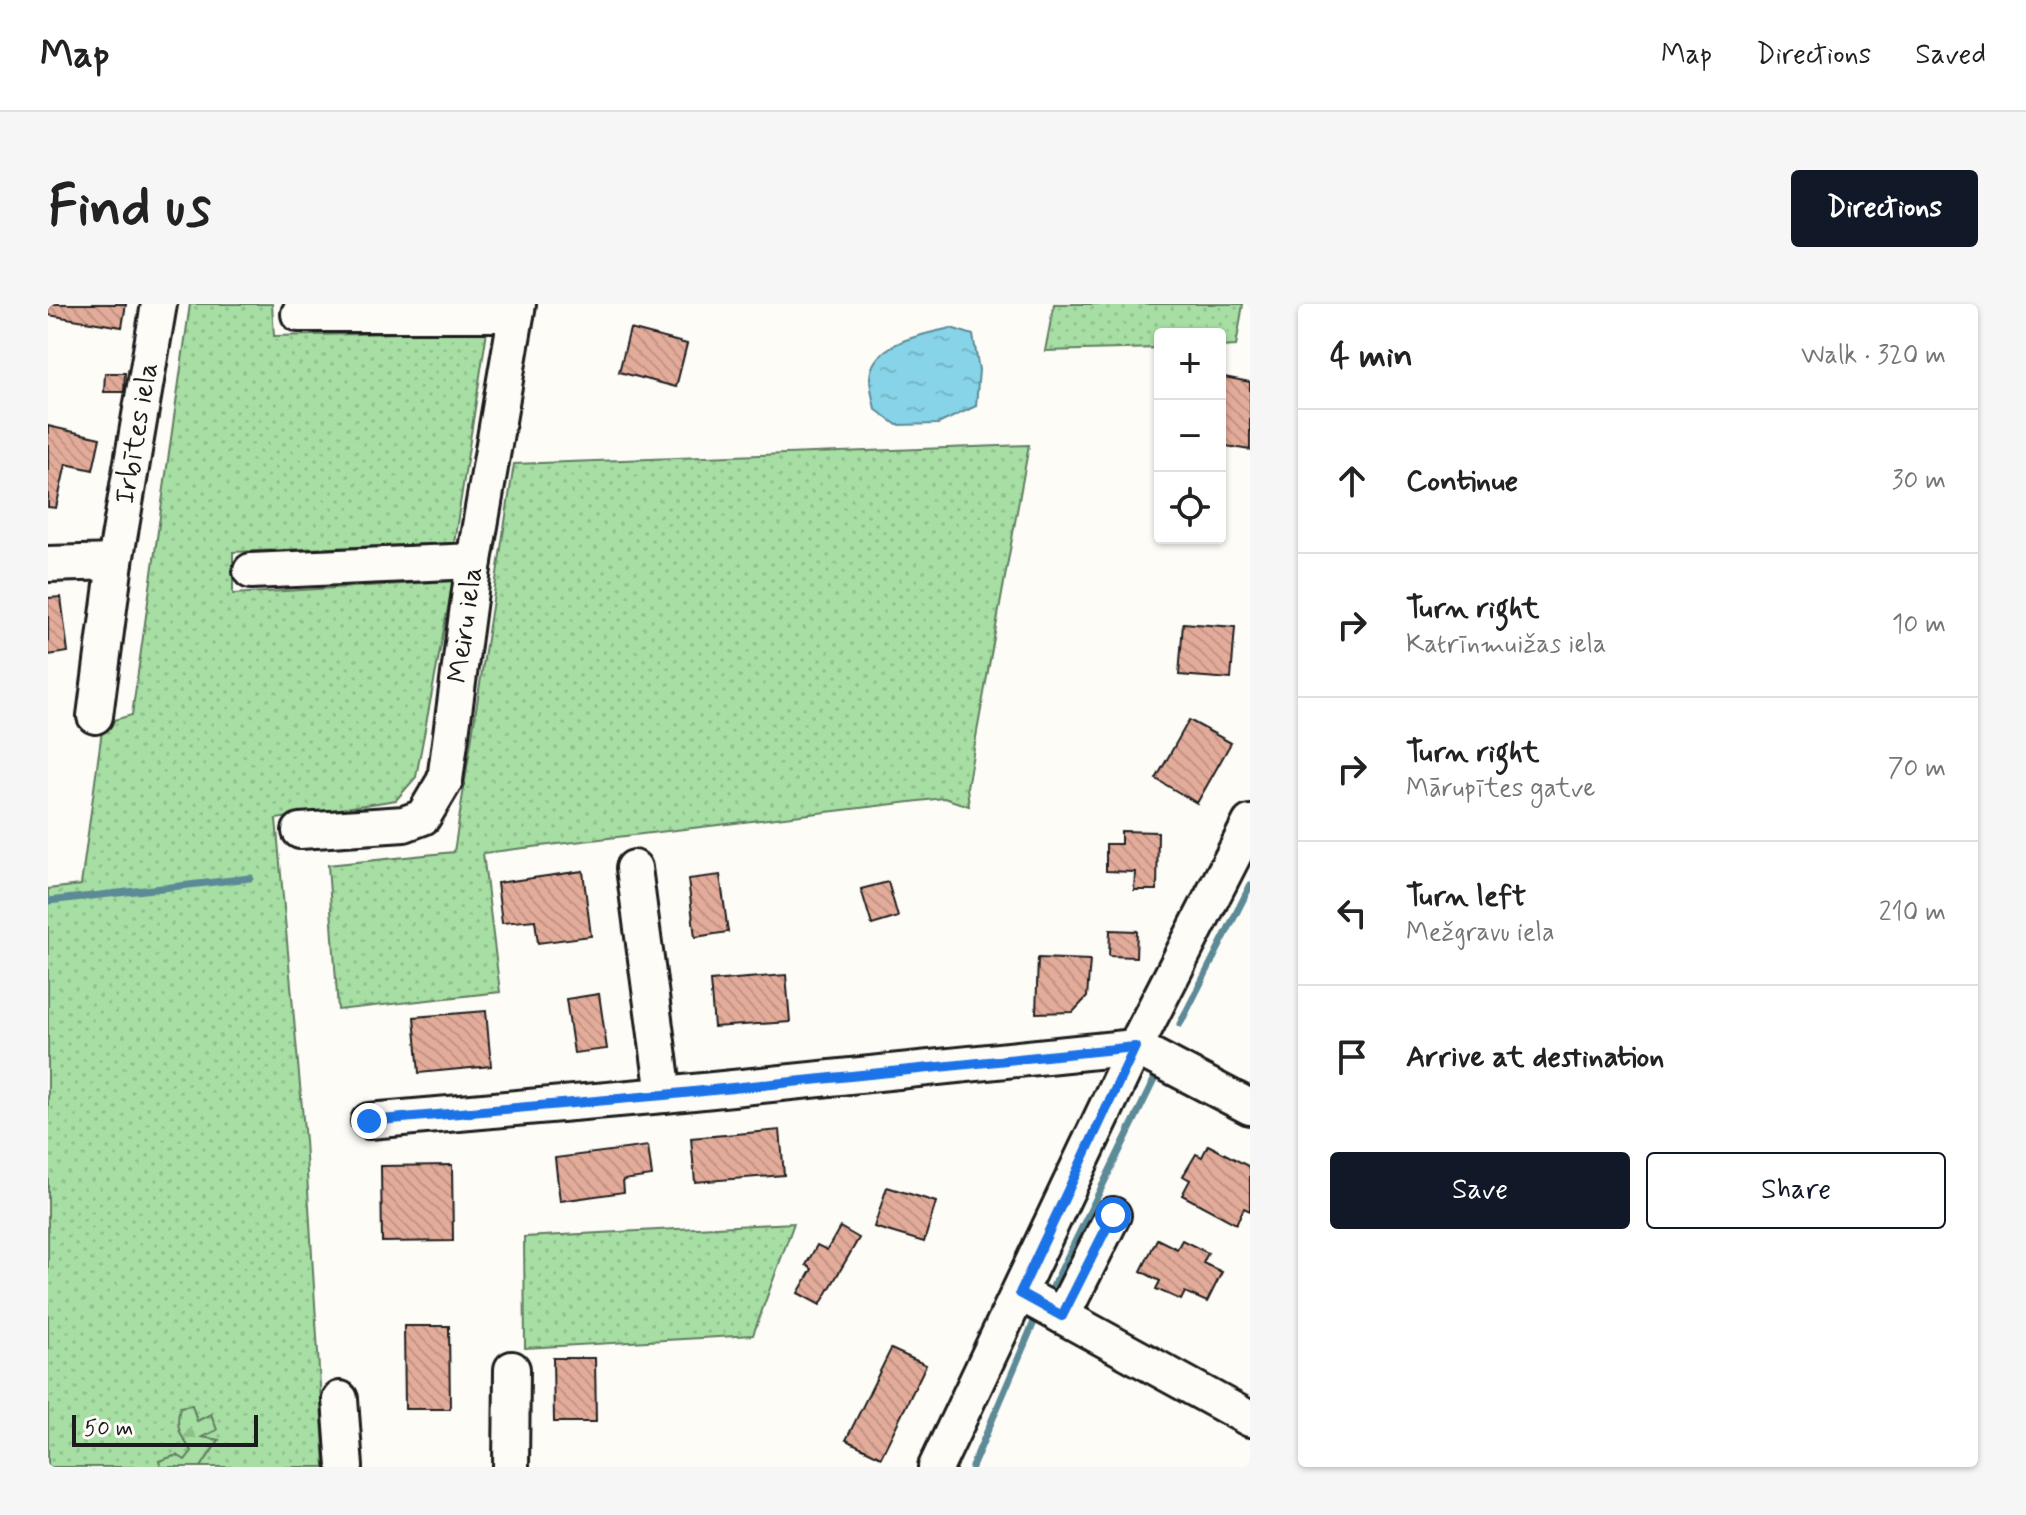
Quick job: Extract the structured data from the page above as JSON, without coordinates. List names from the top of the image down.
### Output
{
  "streets": {
    "street": ["Irbītes iela", "Meiru iela"]
  },
  "scale_bar": "50 m",
  "page": {
    "header": "Map",
    "nav": ["Map", "Directions", "Saved"],
    "buttons": [
      "Directions",
      ["Save", "Share"]
    ],
    "title": "Find us",
    "heading": ["4 min", "Walk · 320 m"],
    "map_buttons": ["+", "−"],
    "list": [
      ["Continue", "30 m"],
      ["Turn right", "Katrīnmuižas iela", "10 m"],
      ["Turn right", "Mārupītes gatve", "70 m"],
      ["Turn left", "Mežgravu iela", "210 m"],
      "Arrive at destination"
    ],
    "scale": "50 m"
  }
}
